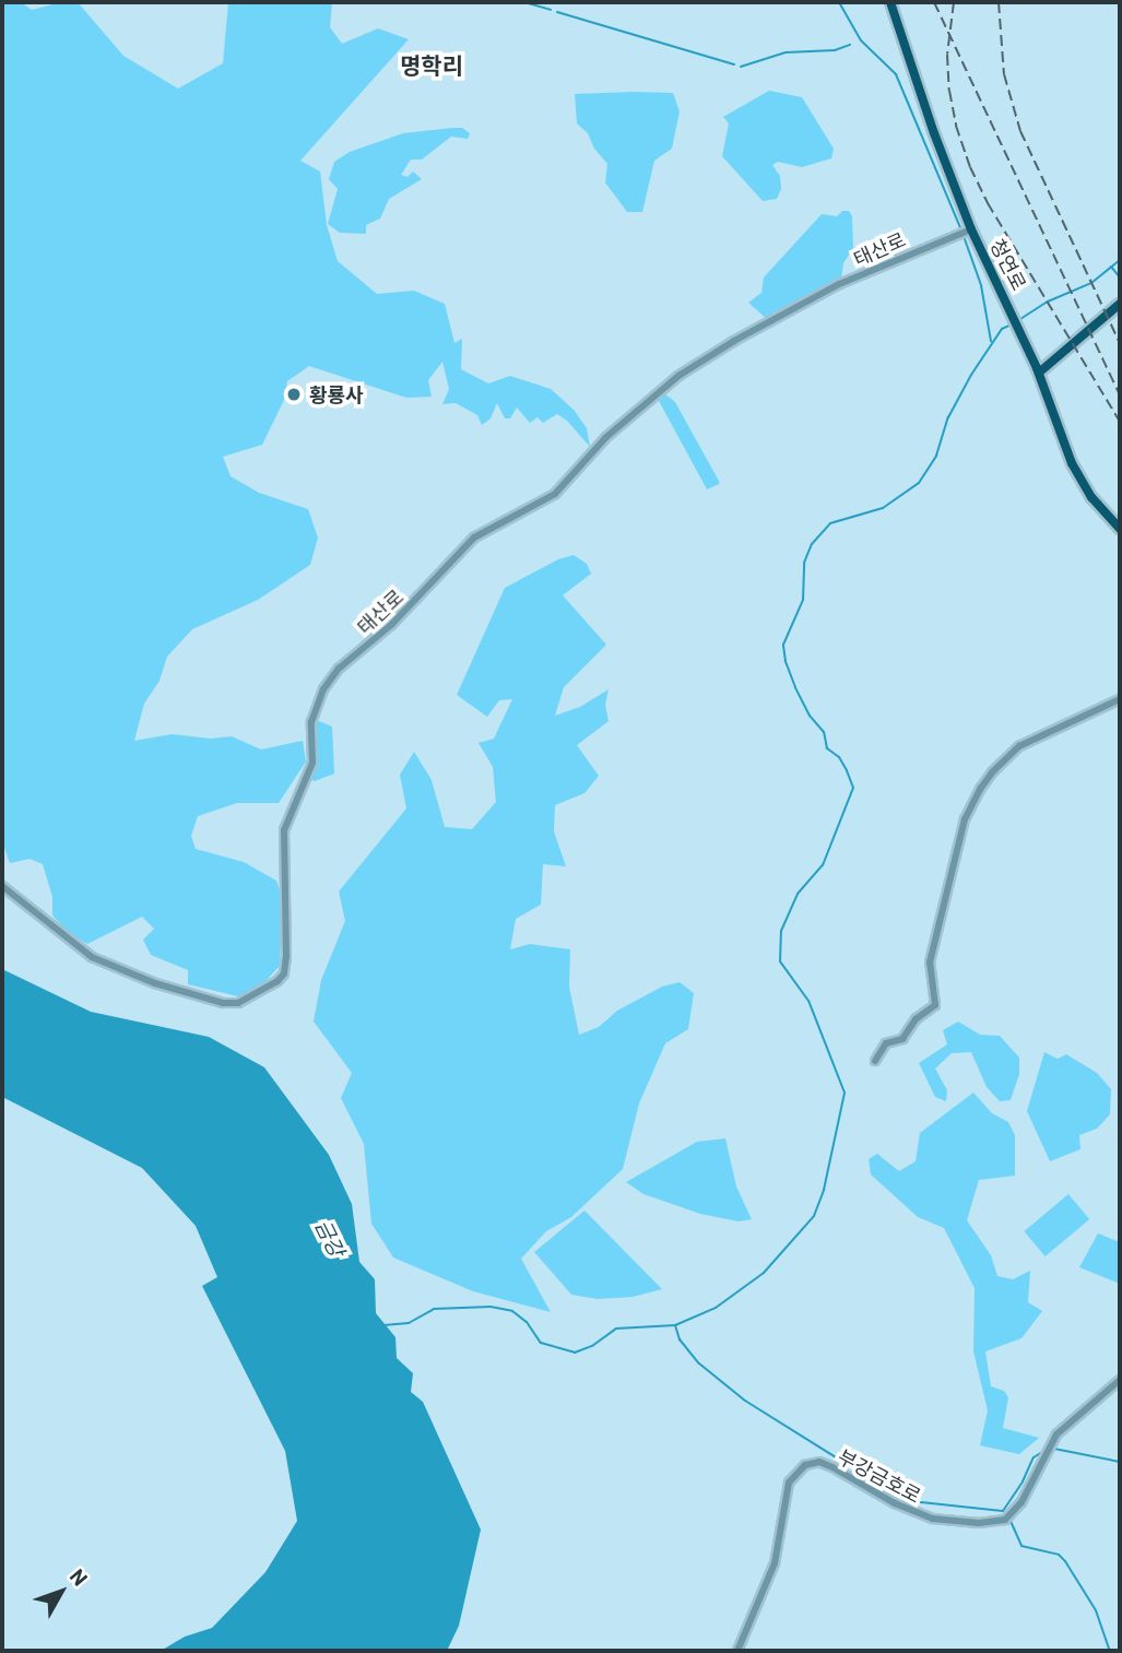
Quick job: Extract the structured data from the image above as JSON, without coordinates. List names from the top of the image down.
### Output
{
  "streets": {
    "main road": ["청연로"],
    "street": ["태산로", "부강금호로"]
  },
  "crossings": [
    ["태산로", "청연로"]
  ],
  "districts": ["명학리"],
  "water": ["금강"],
  "places": ["황룡사"],
  "north": "top right"
}
